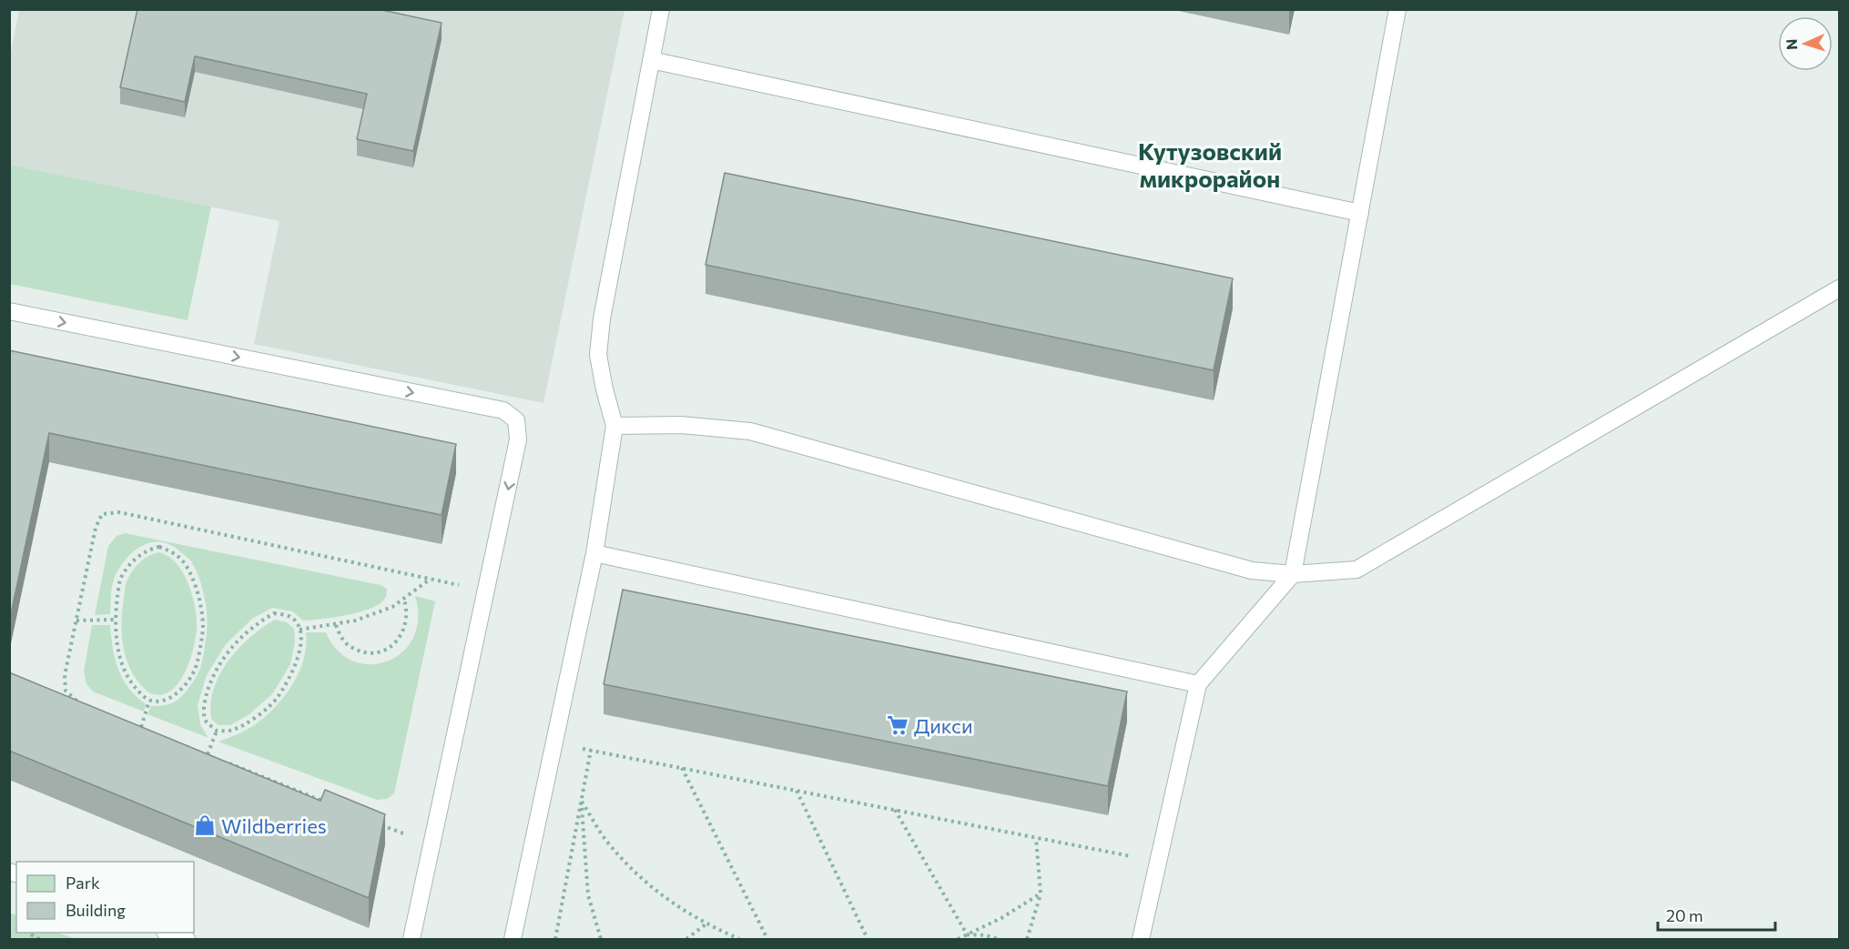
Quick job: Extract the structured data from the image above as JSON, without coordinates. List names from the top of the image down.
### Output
{
  "districts": ["Кутузовский микрорайон"],
  "places": {
    "supermarket": ["Дикси"],
    "shop": ["Wildberries"]
  },
  "legend": ["Park", "Building"],
  "scale_bar": "20 m",
  "north": "left"
}
